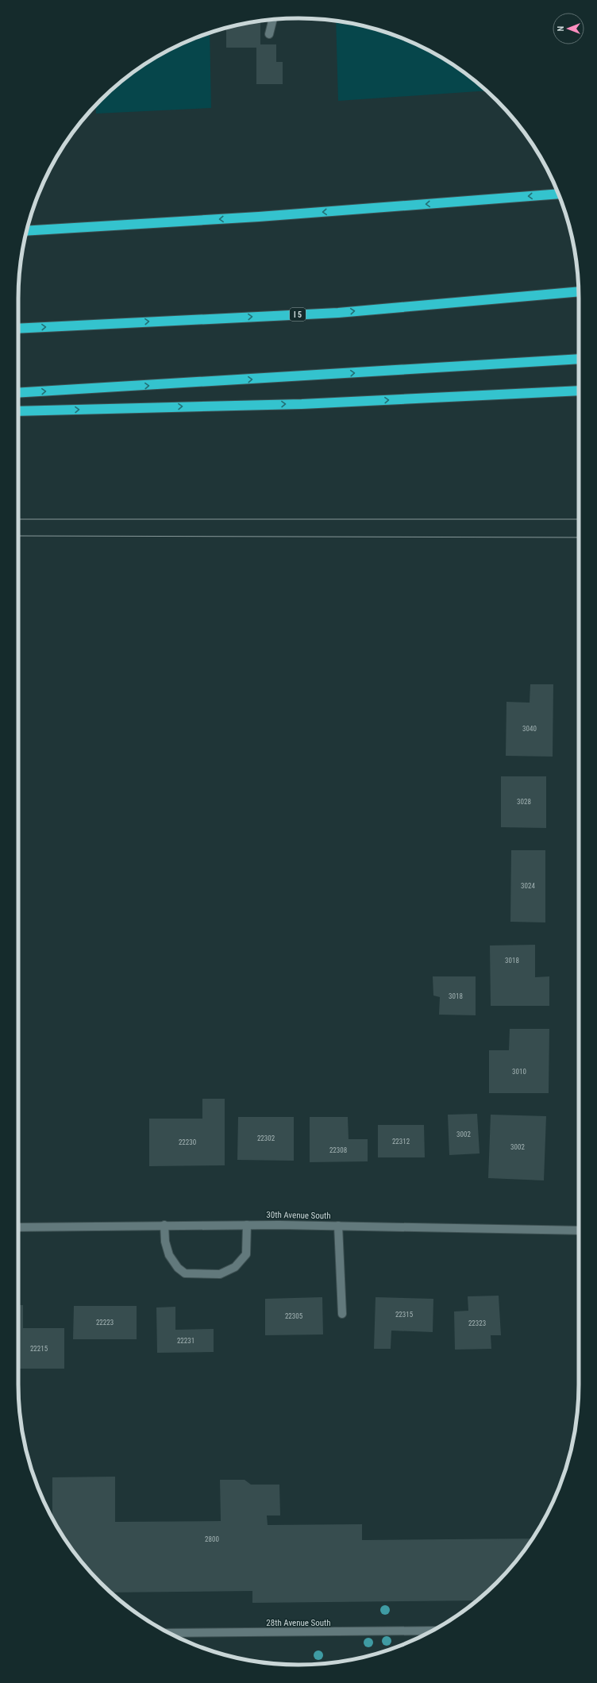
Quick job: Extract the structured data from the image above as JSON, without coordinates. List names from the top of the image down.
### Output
{
  "streets": {
    "highway": ["I 5"],
    "street": ["30th Avenue South", "28th Avenue South"]
  },
  "house_numbers": [
    "3040",
    "3028",
    "3024",
    "3018",
    "3018",
    "3010",
    "3002",
    "22302",
    "22312",
    "22230",
    "3002",
    "22308",
    "22315",
    "22305",
    "22223",
    "22323",
    "22231",
    "22215",
    "2800"
  ],
  "north": "left"
}
